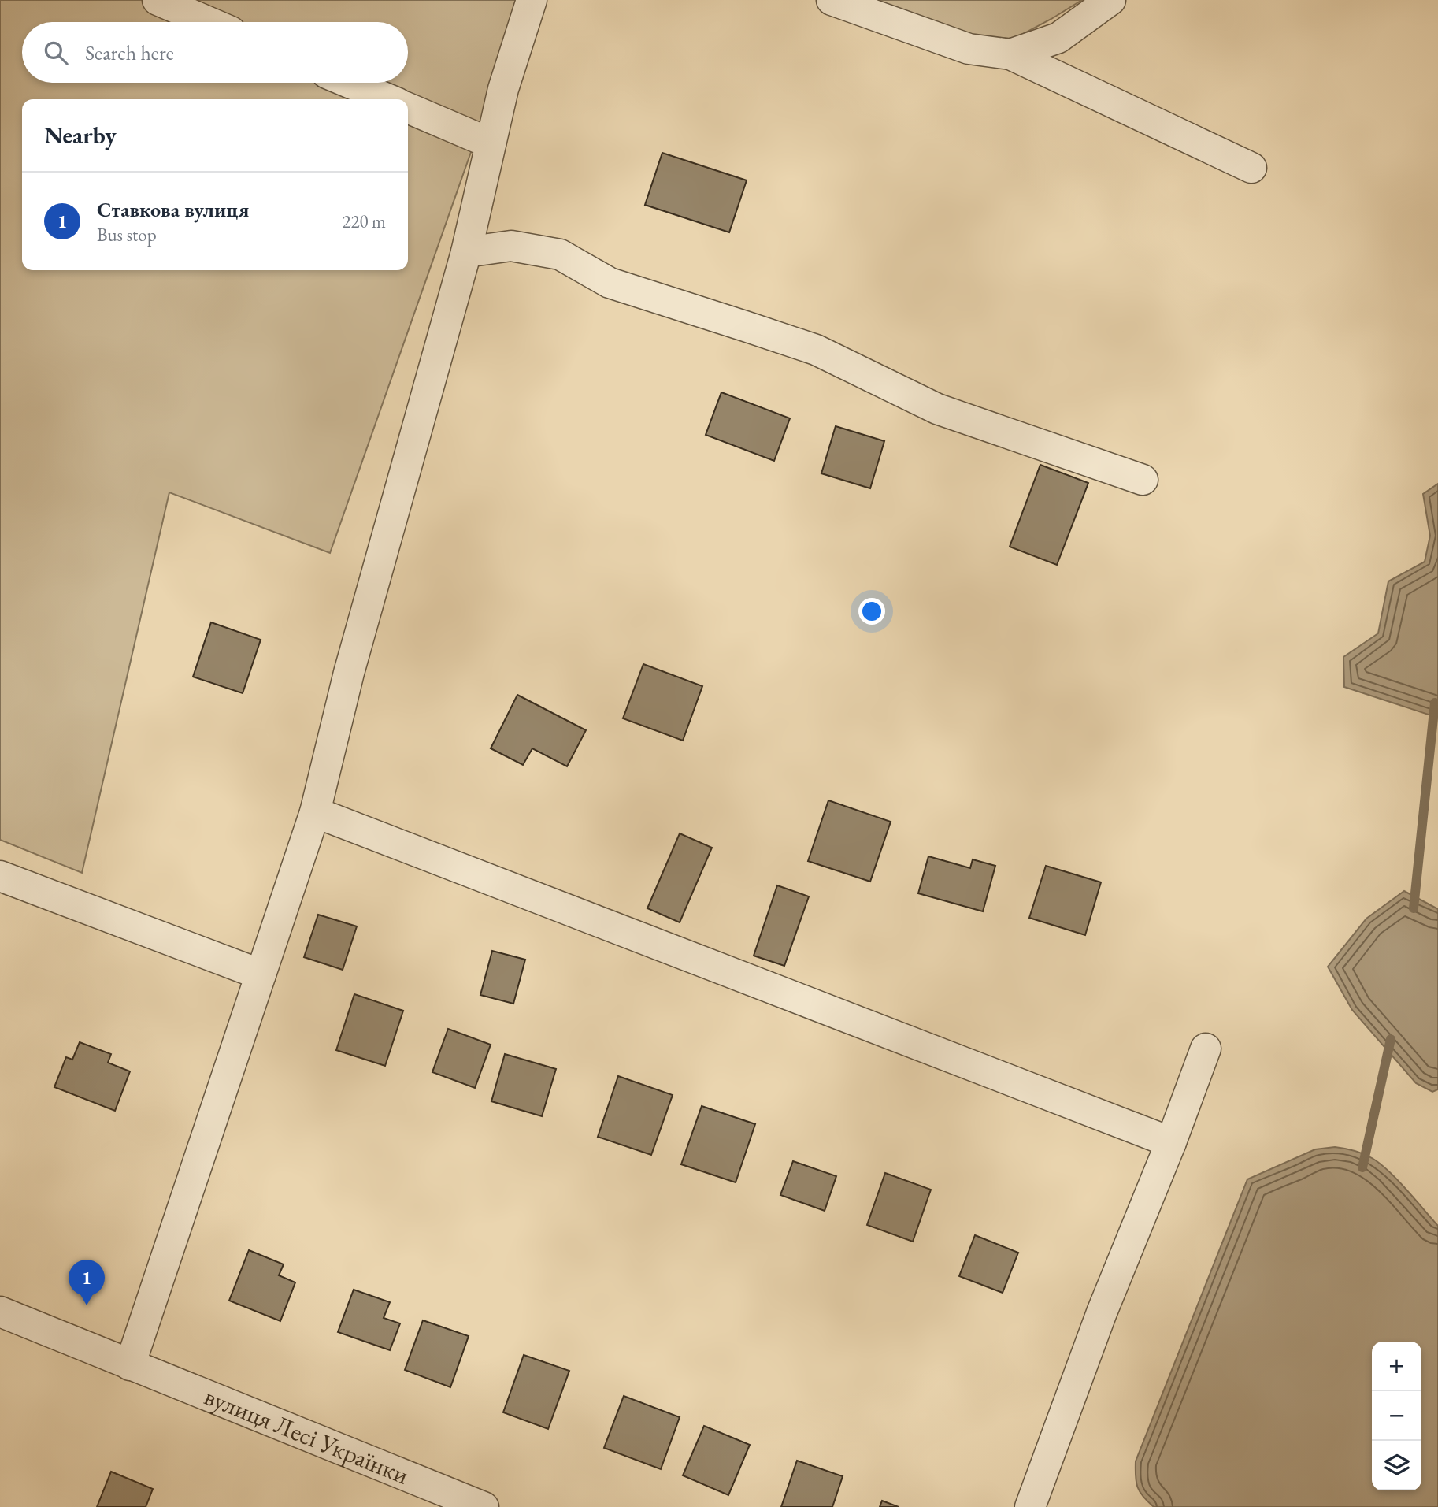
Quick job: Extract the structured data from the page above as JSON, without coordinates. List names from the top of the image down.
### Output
{
  "streets": {
    "street": ["вулиця Лесі Українки"]
  },
  "page": {
    "search": "Search here",
    "heading": "Nearby",
    "list": [
      {
        "mark": "1",
        "name": "Ставкова вулиця",
        "note": "Bus stop",
        "value": "220 m"
      }
    ],
    "pins": "1",
    "map_buttons": ["+", "−"]
  }
}
